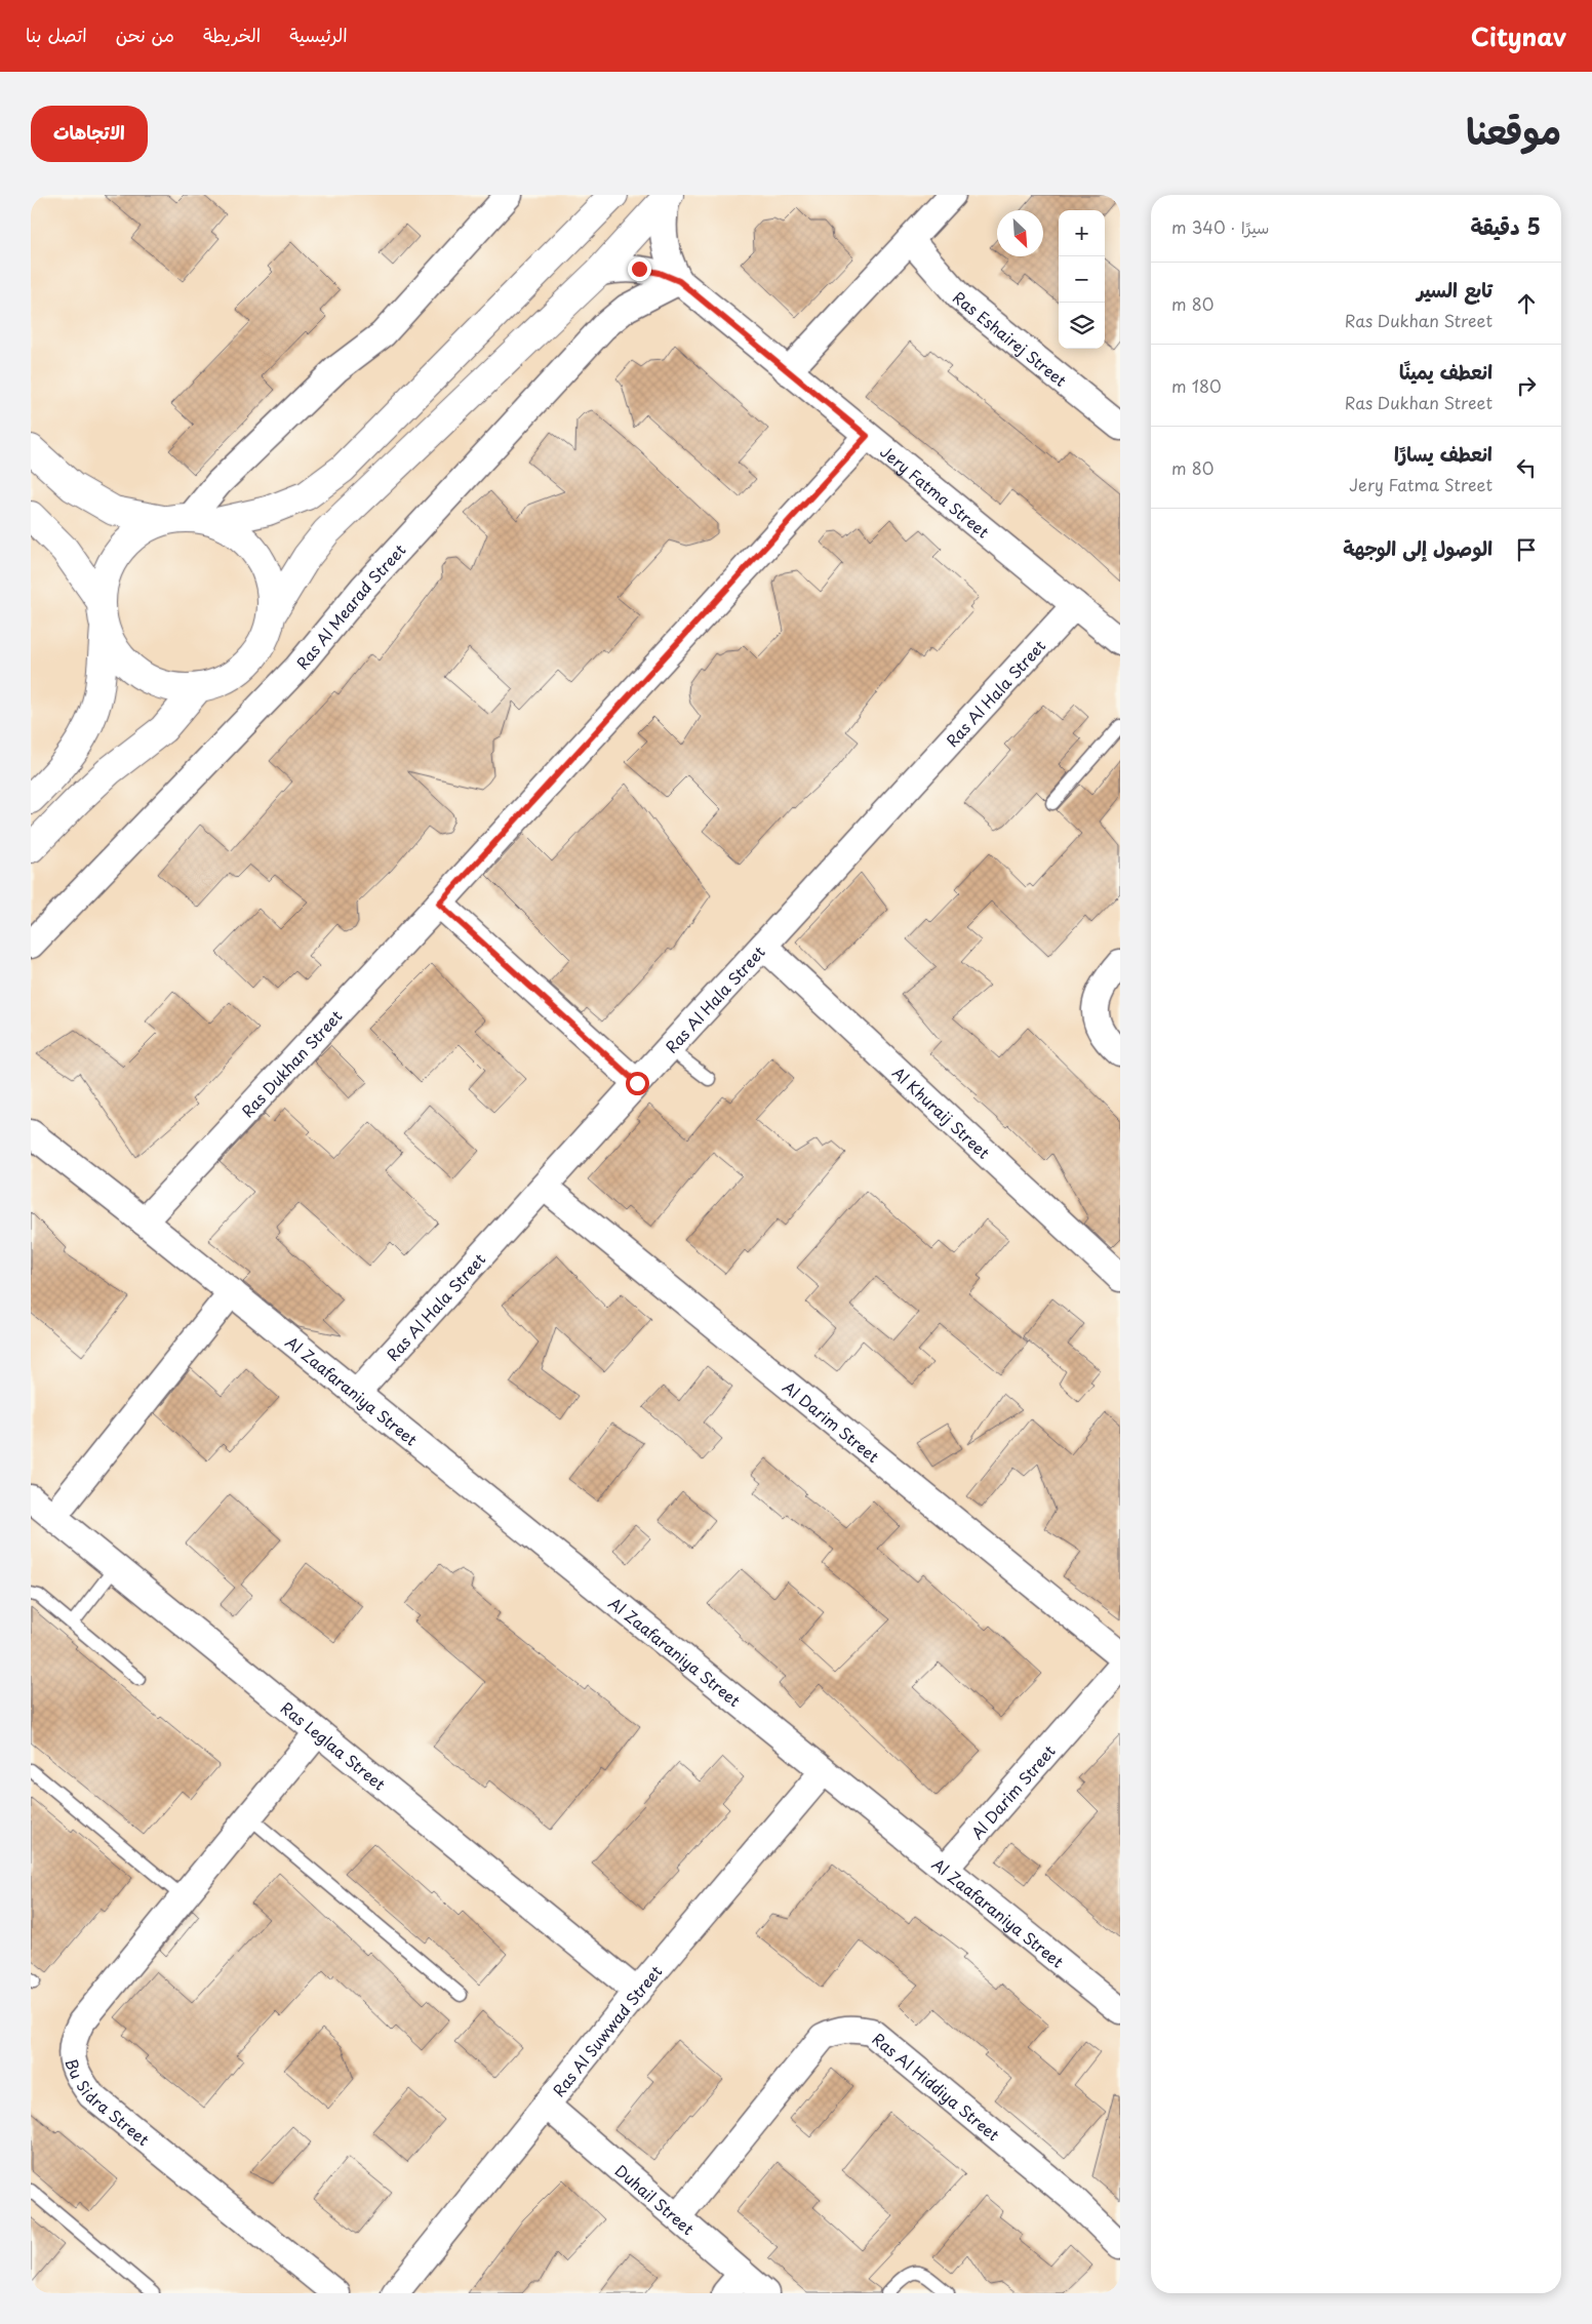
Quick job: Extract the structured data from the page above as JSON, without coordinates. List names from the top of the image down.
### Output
{
  "streets": {
    "street": [
      "Ras Eshairej Street",
      "Jery Fatma Street",
      "Ras Al Mearad Street",
      "Ras Al Hala Street",
      "Ras Dukhan Street",
      "Al Khuraij Street",
      "Al Zaafaraniya Street",
      "Al Darim Street",
      "Ras Leglaa Street",
      "Ras Al Suwwad Street",
      "Ras Al Hiddiya Street",
      "Bu Sidra Street",
      "Duhail Street"
    ]
  },
  "crossings": [
    ["Jery Fatma Street", "Ras Al Mearad Street"],
    ["Jery Fatma Street", "Ras Al Hala Street"],
    ["Jery Fatma Street", "Ras Dukhan Street"],
    ["Ras Al Hala Street", "Al Khuraij Street"],
    ["Ras Al Hala Street", "Al Zaafaraniya Street"],
    ["Ras Al Hala Street", "Al Darim Street"],
    ["Ras Dukhan Street", "Al Zaafaraniya Street"],
    ["Al Zaafaraniya Street", "Al Darim Street"],
    ["Al Zaafaraniya Street", "Ras Al Suwwad Street"],
    ["Ras Leglaa Street", "Ras Al Suwwad Street"],
    ["Ras Leglaa Street", "Bu Sidra Street"],
    ["Ras Al Suwwad Street", "Duhail Street"],
    ["Ras Al Hiddiya Street", "Duhail Street"]
  ],
  "north": "bottom right",
  "page": {
    "header": "Citynav",
    "nav": [
      "الرئيسية",
      "الخريطة",
      "من نحن",
      "اتصل بنا"
    ],
    "title": "موقعنا",
    "buttons": "الاتجاهات",
    "heading": ["5 دقيقة", "سيرًا · 340 m"],
    "map_buttons": ["+", "−"],
    "list": [
      ["تابع السير", "Ras Dukhan Street", "80 m"],
      ["انعطف يمينًا", "Ras Dukhan Street", "180 m"],
      ["انعطف يسارًا", "Jery Fatma Street", "80 m"],
      "الوصول إلى الوجهة"
    ]
  }
}
